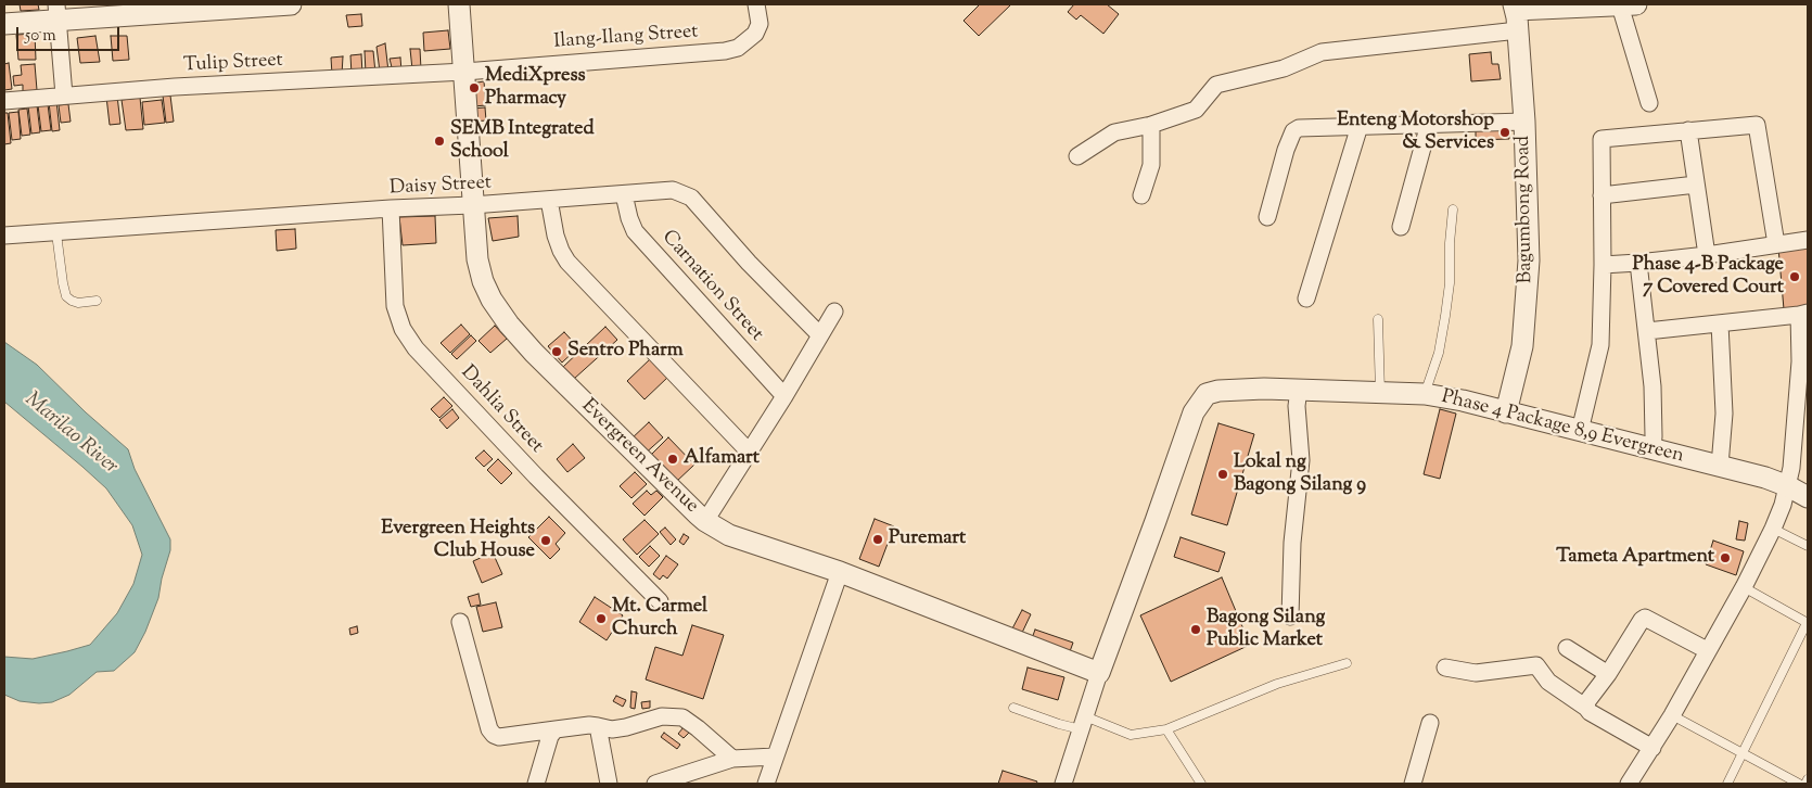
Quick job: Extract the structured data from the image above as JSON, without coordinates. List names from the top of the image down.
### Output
{
  "streets": {
    "street": [
      "Ilang-Ilang Street",
      "Tulip Street",
      "Daisy Street",
      "Bagumbong Road",
      "Carnation Street",
      "Dahlia Street",
      "Phase 4 Package 8,9 Evergreen",
      "Evergreen Avenue"
    ]
  },
  "crossings": [
    ["Ilang-Ilang Street", "Tulip Street"],
    ["Ilang-Ilang Street", "Evergreen Avenue"],
    ["Tulip Street", "Evergreen Avenue"],
    ["Daisy Street", "Carnation Street"],
    ["Daisy Street", "Dahlia Street"],
    ["Daisy Street", "Evergreen Avenue"],
    ["Bagumbong Road", "Phase 4 Package 8,9 Evergreen"],
    ["Phase 4 Package 8,9 Evergreen", "Evergreen Avenue"]
  ],
  "water": ["Marilao River"],
  "places": [
    "MediXpress Pharmacy",
    "Enteng Motorshop & Services",
    "SEMB Integrated School",
    "Phase 4-B Package 7 Covered Court",
    "Sentro Pharm",
    "Alfamart",
    "Lokal ng Bagong Silang 9",
    "Puremart",
    "Evergreen Heights Club House",
    "Tameta Apartment",
    "Mt. Carmel Church",
    "Bagong Silang Public Market"
  ],
  "scale_bar": "50 m"
}
